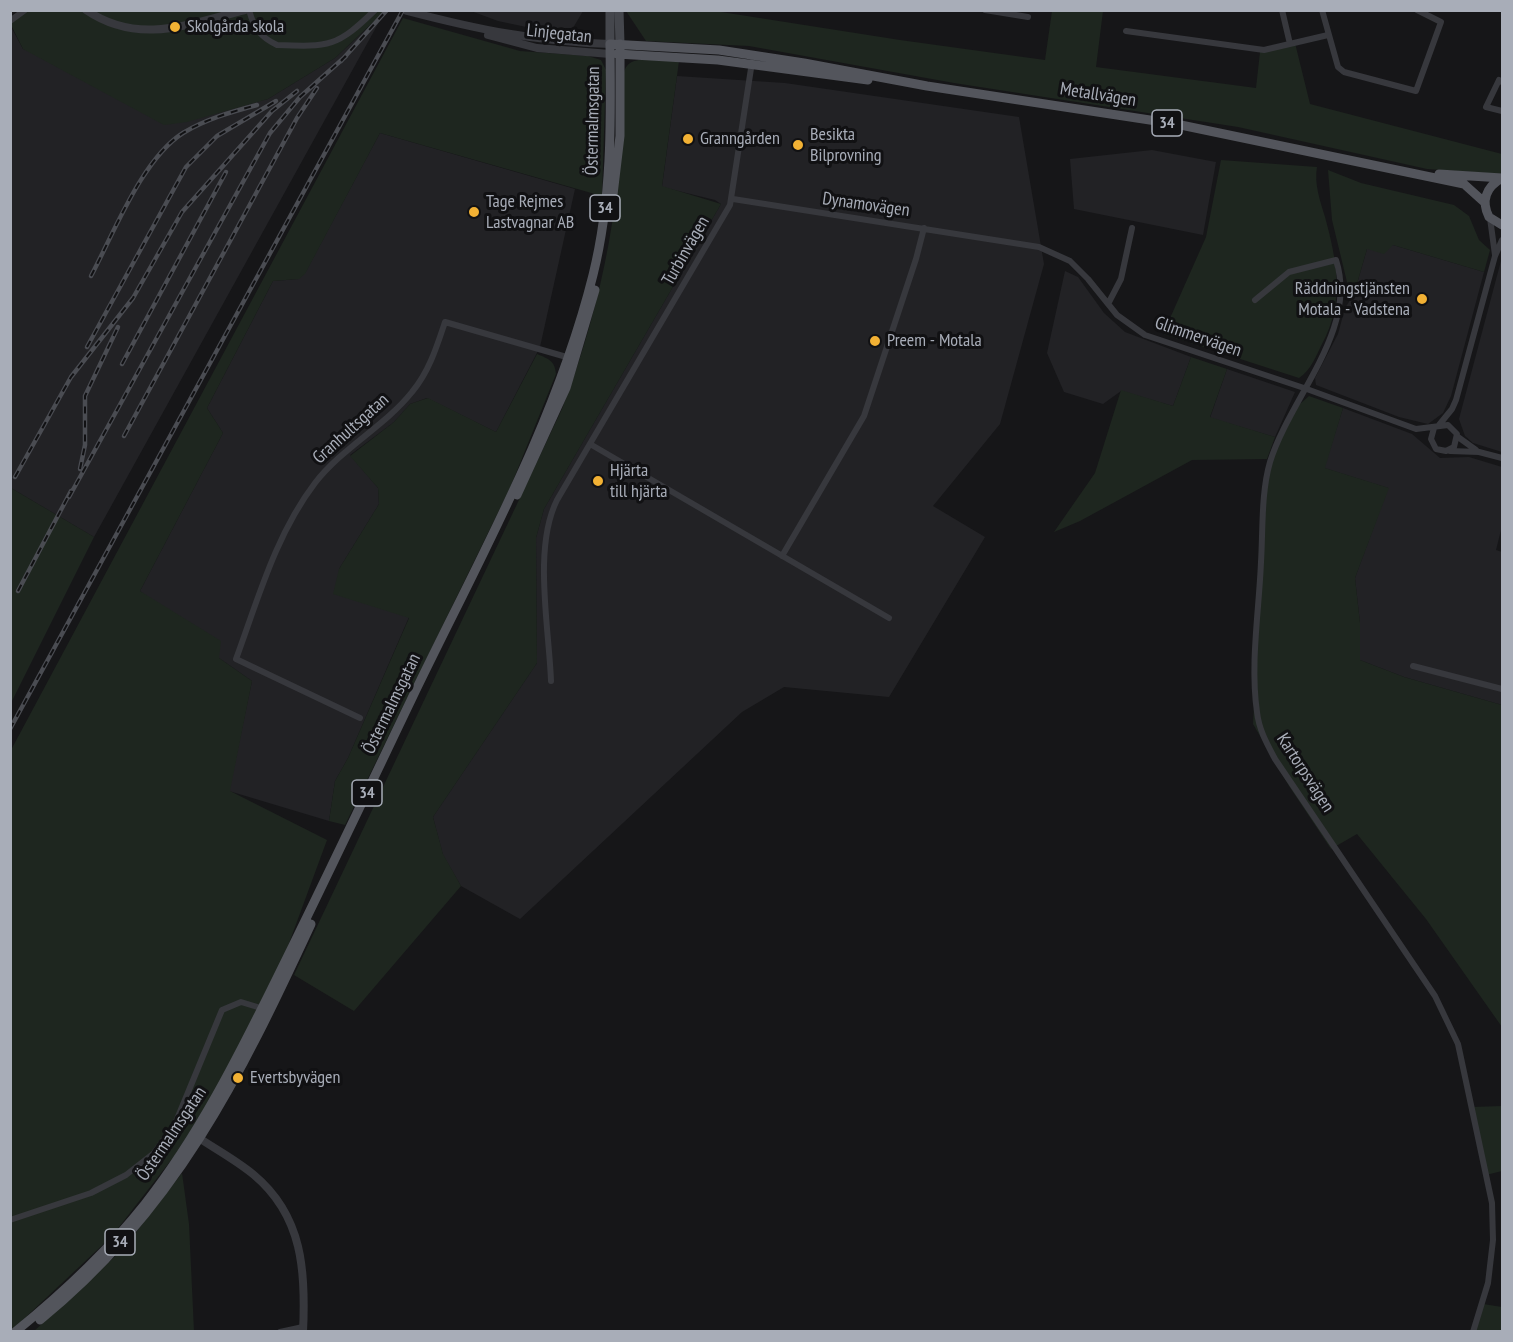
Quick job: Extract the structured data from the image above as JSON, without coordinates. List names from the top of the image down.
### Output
{
  "streets": {
    "main road": ["Metallvägen", "Östermalmsgatan", "34"],
    "street": [
      "Linjegatan",
      "Dynamovägen",
      "Turbinvägen",
      "Glimmervägen",
      "Granhultsgatan",
      "Kartorpsvägen"
    ]
  },
  "crossings": [
    ["Linjegatan", "Metallvägen"],
    ["Linjegatan", "Östermalmsgatan"],
    ["Metallvägen", "Östermalmsgatan"],
    ["Metallvägen", "34"],
    ["Metallvägen", "Turbinvägen"],
    ["Östermalmsgatan", "Granhultsgatan"],
    ["Dynamovägen", "Turbinvägen"],
    ["Dynamovägen", "Glimmervägen"],
    ["Glimmervägen", "Kartorpsvägen"]
  ],
  "places": [
    "Skolgårda skola",
    "Granngården",
    "Besikta Bilprovning",
    "Tage Rejmes Lastvagnar AB",
    "Räddningstjänsten Motala - Vadstena",
    "Preem - Motala",
    "Hjärta till hjärta",
    "Evertsbyvägen"
  ]
}
